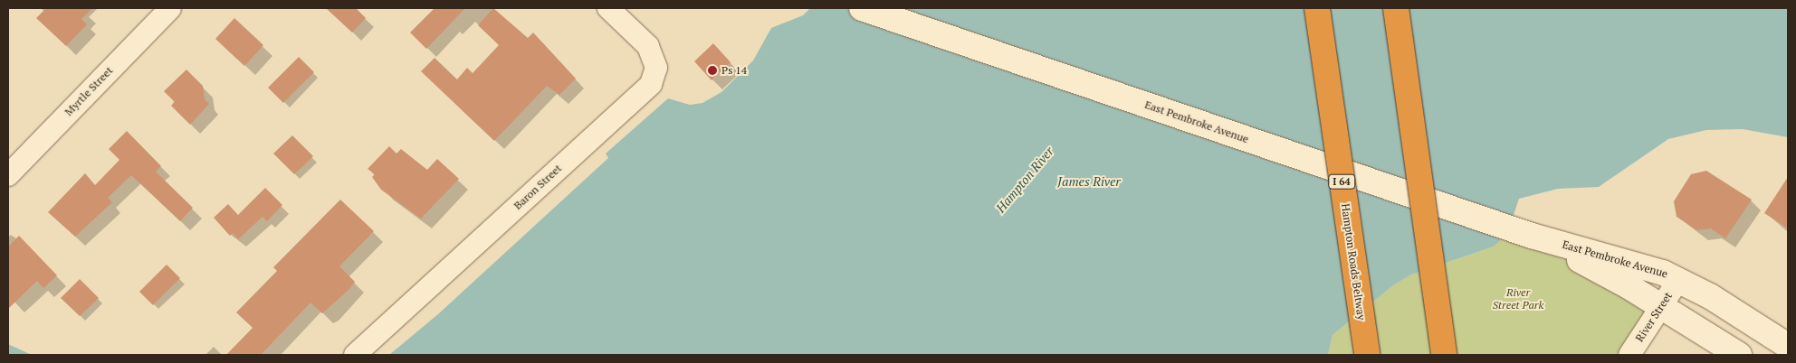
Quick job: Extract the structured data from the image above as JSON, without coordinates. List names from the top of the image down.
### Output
{
  "streets": {
    "highway": ["I 64", "Hampton Roads Beltway"],
    "main road": ["East Pembroke Avenue"],
    "street": ["Myrtle Street", "Baron Street", "River Street"]
  },
  "crossings": [
    ["East Pembroke Avenue", "River Street"]
  ],
  "water": ["Hampton River", "James River"],
  "parks": ["River Street Park"],
  "places": ["Ps 14"]
}
